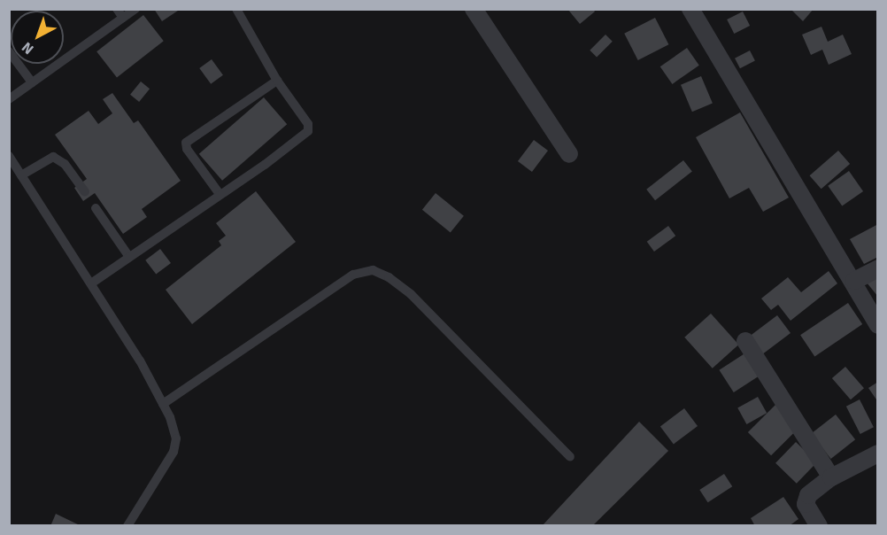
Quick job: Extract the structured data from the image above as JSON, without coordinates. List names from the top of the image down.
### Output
{
  "north": "bottom left"
}
